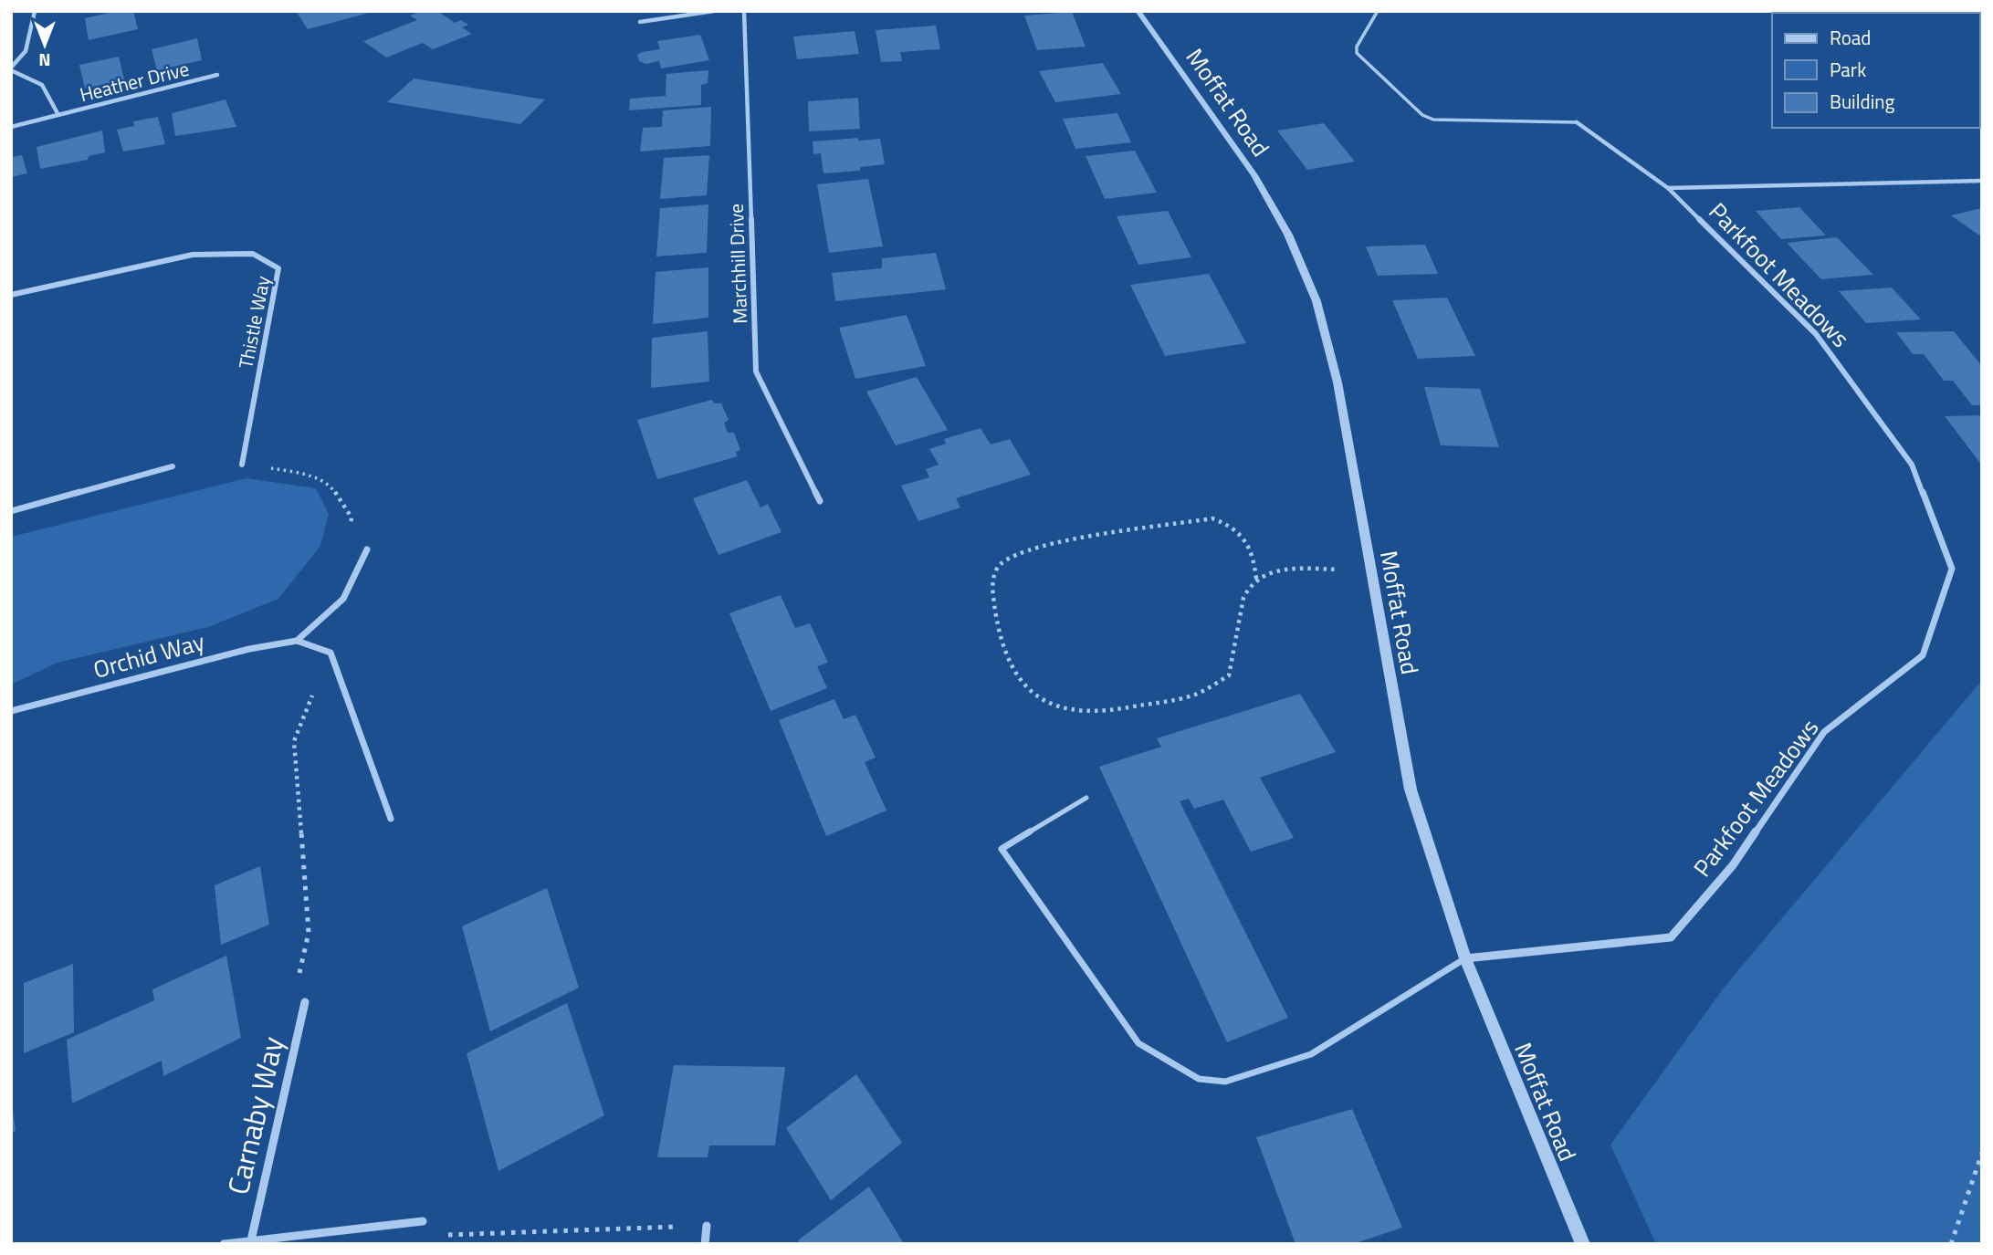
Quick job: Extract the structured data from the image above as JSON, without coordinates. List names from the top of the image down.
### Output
{
  "streets": {
    "street": [
      "Heather Drive",
      "Moffat Road",
      "Marchhill Drive",
      "Parkfoot Meadows",
      "Thistle Way",
      "Orchid Way",
      "Carnaby Way"
    ]
  },
  "crossings": [
    ["Moffat Road", "Parkfoot Meadows"]
  ],
  "legend": ["Road", "Park", "Building"],
  "north": "bottom"
}
